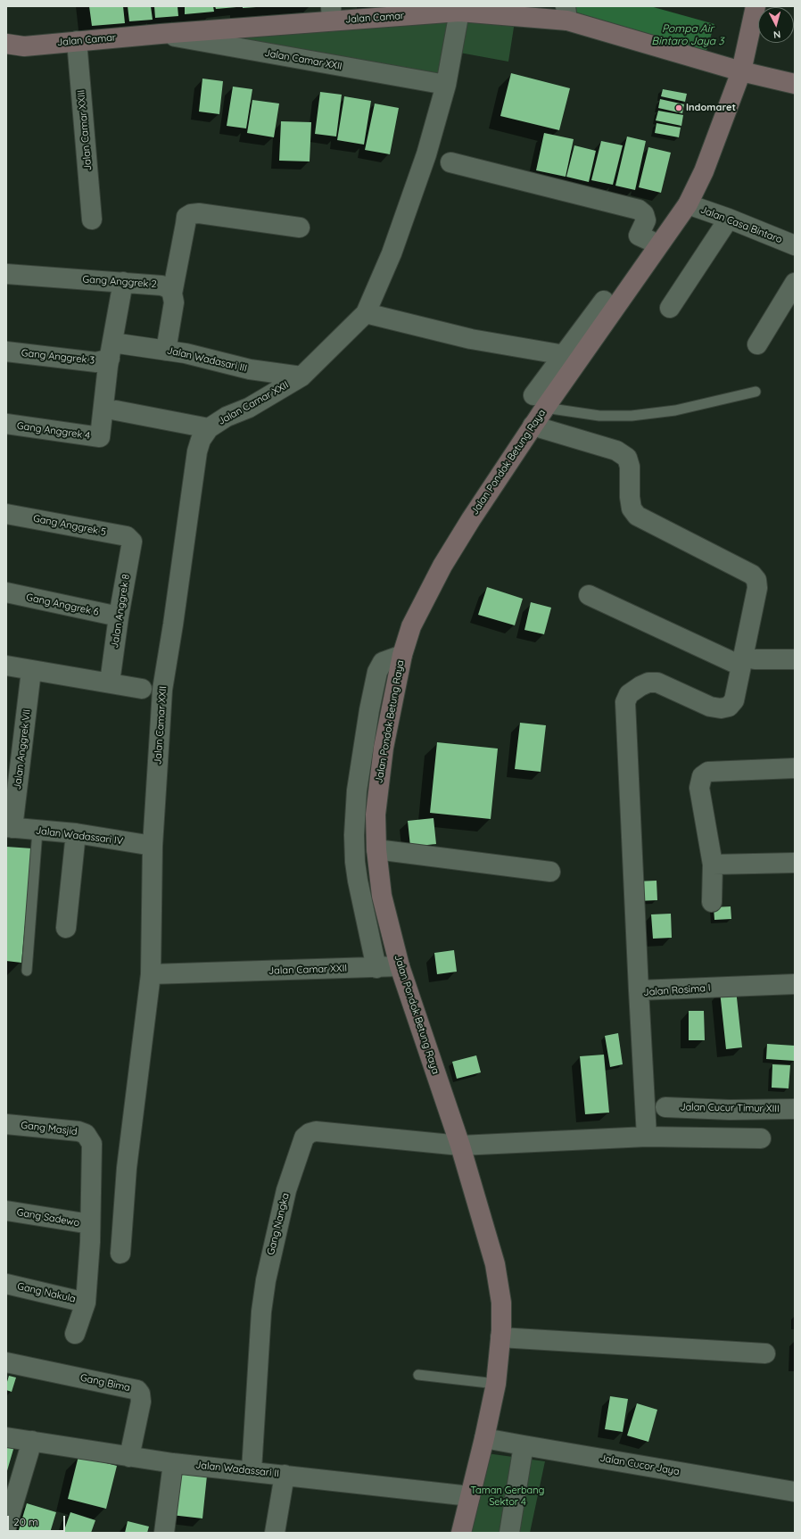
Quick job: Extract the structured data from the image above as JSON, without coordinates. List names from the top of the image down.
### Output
{
  "streets": {
    "main road": ["Jalan Camar", "Jalan Pondok Betung Raya"],
    "street": [
      "Jalan Camar XXII",
      "Jalan Camar XXIII",
      "Jalan Casa Bintaro",
      "Gang Anggrek 2",
      "Gang Anggrek 3",
      "Jalan Wadasari III",
      "Gang Anggrek 4",
      "Gang Anggrek 5",
      "Gang Anggrek 6",
      "Jalan Anggrek 8",
      "Jalan Anggrek VII",
      "Jalan Wadassari IV",
      "Jalan Rosima I",
      "Jalan Cucur Timur XIII",
      "Gang Masjid",
      "Gang Sadewo",
      "Gang Nangka",
      "Gang Nakula",
      "Gang Bima",
      "Jalan Cucor Jaya",
      "Jalan Wadassari II"
    ]
  },
  "crossings": [
    ["Jalan Camar", "Jalan Camar XXII"],
    ["Jalan Camar", "Jalan Camar XXIII"],
    ["Jalan Camar", "Jalan Pondok Betung Raya"],
    ["Jalan Camar XXII", "Jalan Wadasari III"],
    ["Jalan Camar XXII", "Jalan Pondok Betung Raya"],
    ["Jalan Camar XXII", "Jalan Wadassari IV"],
    ["Jalan Casa Bintaro", "Jalan Pondok Betung Raya"],
    ["Gang Anggrek 3", "Jalan Wadasari III"],
    ["Gang Anggrek 3", "Gang Anggrek 4"],
    ["Jalan Wadasari III", "Gang Anggrek 4"],
    ["Jalan Pondok Betung Raya", "Gang Nangka"],
    ["Jalan Pondok Betung Raya", "Jalan Cucor Jaya"],
    ["Jalan Pondok Betung Raya", "Jalan Wadassari II"],
    ["Gang Anggrek 5", "Jalan Anggrek 8"],
    ["Gang Anggrek 6", "Jalan Anggrek 8"],
    ["Jalan Anggrek VII", "Jalan Wadassari IV"],
    ["Gang Masjid", "Gang Sadewo"],
    ["Gang Nangka", "Jalan Wadassari II"],
    ["Gang Bima", "Jalan Wadassari II"]
  ],
  "water": ["Pompa Air Bintaro Jaya 3"],
  "parks": ["Taman Gerbang Sektor 4"],
  "places": ["Indomaret"],
  "scale_bar": "20 m",
  "north": "bottom"
}
